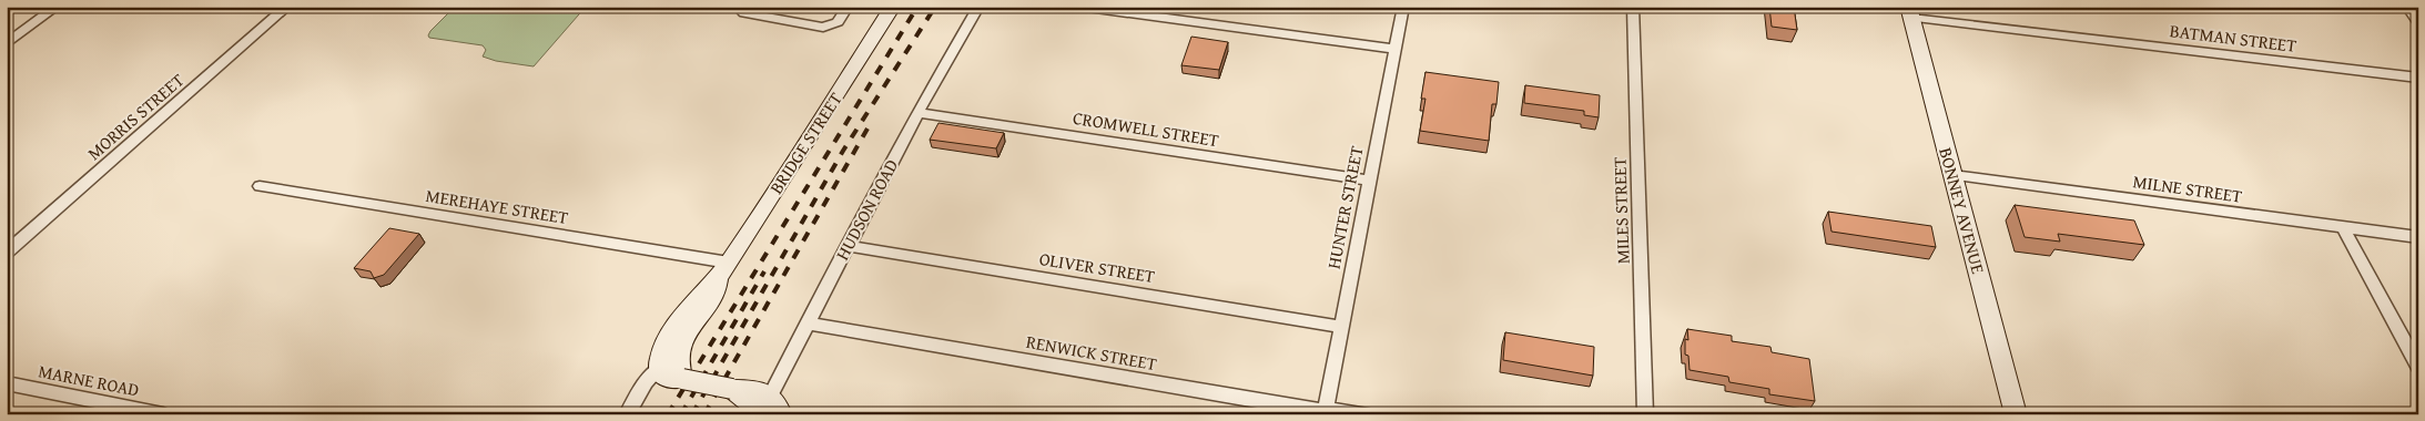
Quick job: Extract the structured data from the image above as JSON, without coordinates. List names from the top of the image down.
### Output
{
  "streets": {
    "main road": ["BRIDGE STREET", "BONNEY AVENUE"],
    "street": [
      "BATMAN STREET",
      "MORRIS STREET",
      "CROMWELL STREET",
      "MILNE STREET",
      "MEREHAYE STREET",
      "HUNTER STREET",
      "HUDSON ROAD",
      "MILES STREET",
      "OLIVER STREET",
      "RENWICK STREET",
      "MARNE ROAD"
    ]
  },
  "crossings": [
    ["BATMAN STREET", "BONNEY AVENUE"],
    ["CROMWELL STREET", "HUNTER STREET"],
    ["CROMWELL STREET", "HUDSON ROAD"],
    ["BRIDGE STREET", "MEREHAYE STREET"],
    ["MILNE STREET", "BONNEY AVENUE"],
    ["HUNTER STREET", "OLIVER STREET"],
    ["HUNTER STREET", "RENWICK STREET"],
    ["HUDSON ROAD", "OLIVER STREET"],
    ["HUDSON ROAD", "RENWICK STREET"]
  ]
}
